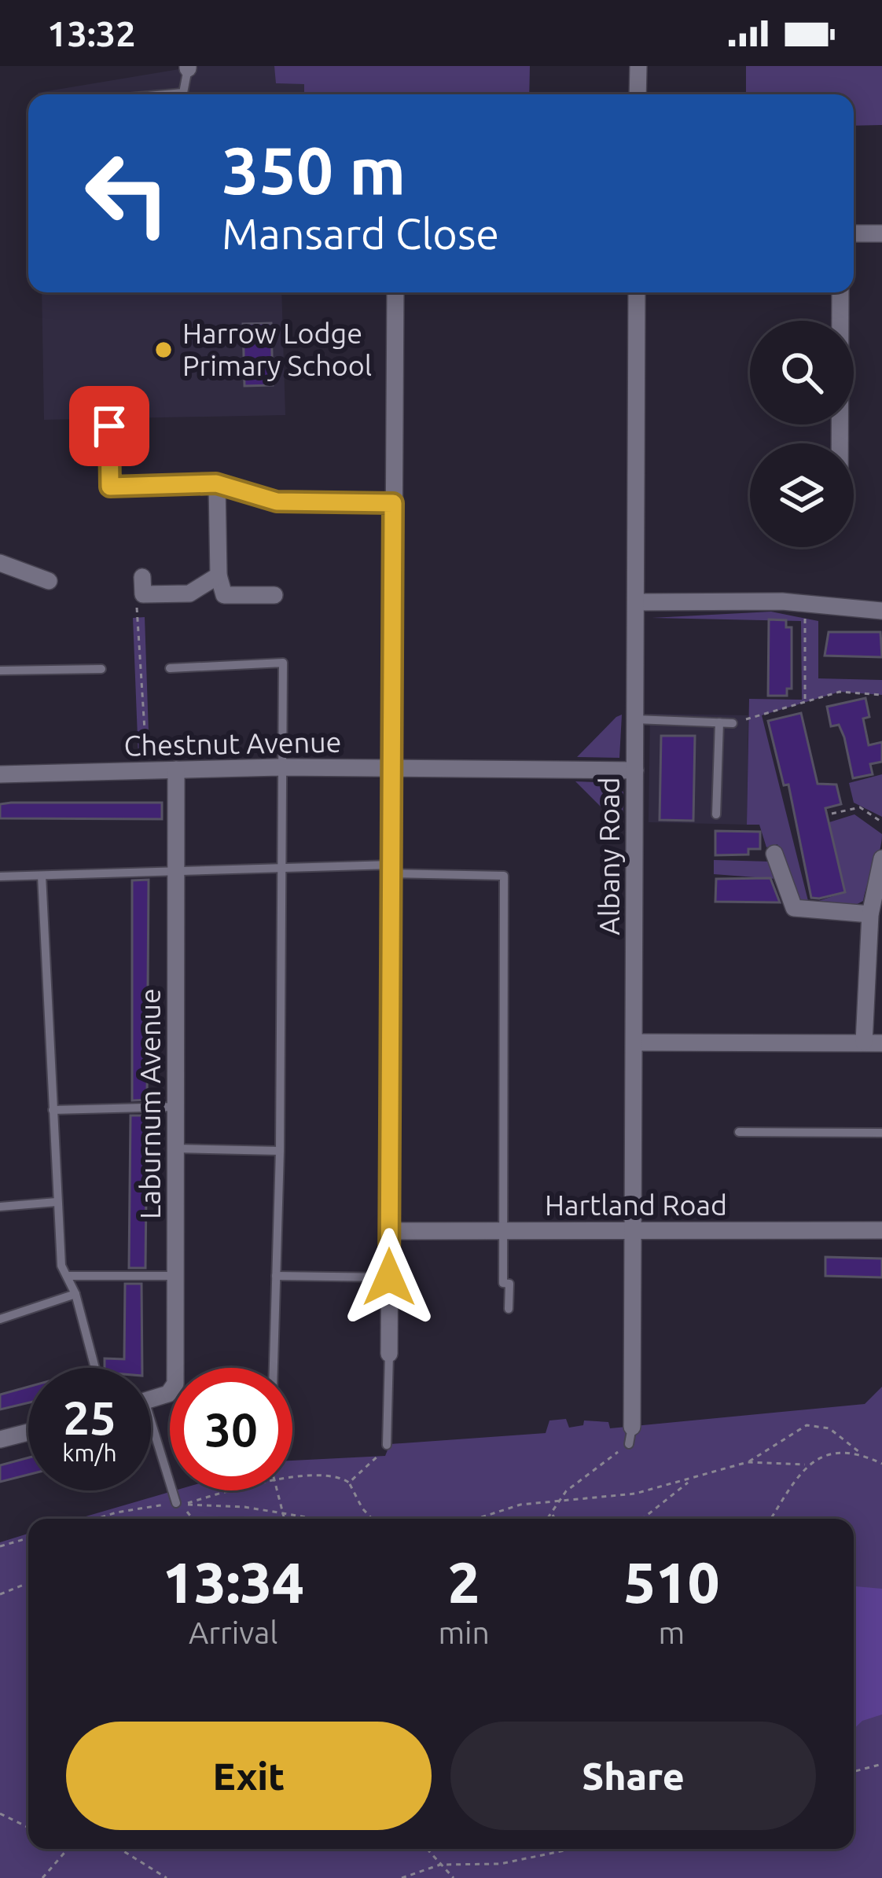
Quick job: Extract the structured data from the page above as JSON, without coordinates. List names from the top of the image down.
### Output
{
  "streets": {
    "street": [
      "Chestnut Avenue",
      "Albany Road",
      "Laburnum Avenue",
      "Hartland Road"
    ]
  },
  "crossings": [
    ["Chestnut Avenue", "Albany Road"],
    ["Chestnut Avenue", "Laburnum Avenue"],
    ["Albany Road", "Hartland Road"]
  ],
  "places": ["Harrow Lodge Primary School"],
  "page": {
    "status": "13:32",
    "turn": ["350 m", "Mansard Close"],
    "speed": "25 km/h",
    "limit": "30",
    "eta": [
      "13:34",
      "Arrival",
      "2",
      "min",
      "510",
      "m"
    ],
    "buttons": ["Exit", "Share"]
  }
}
